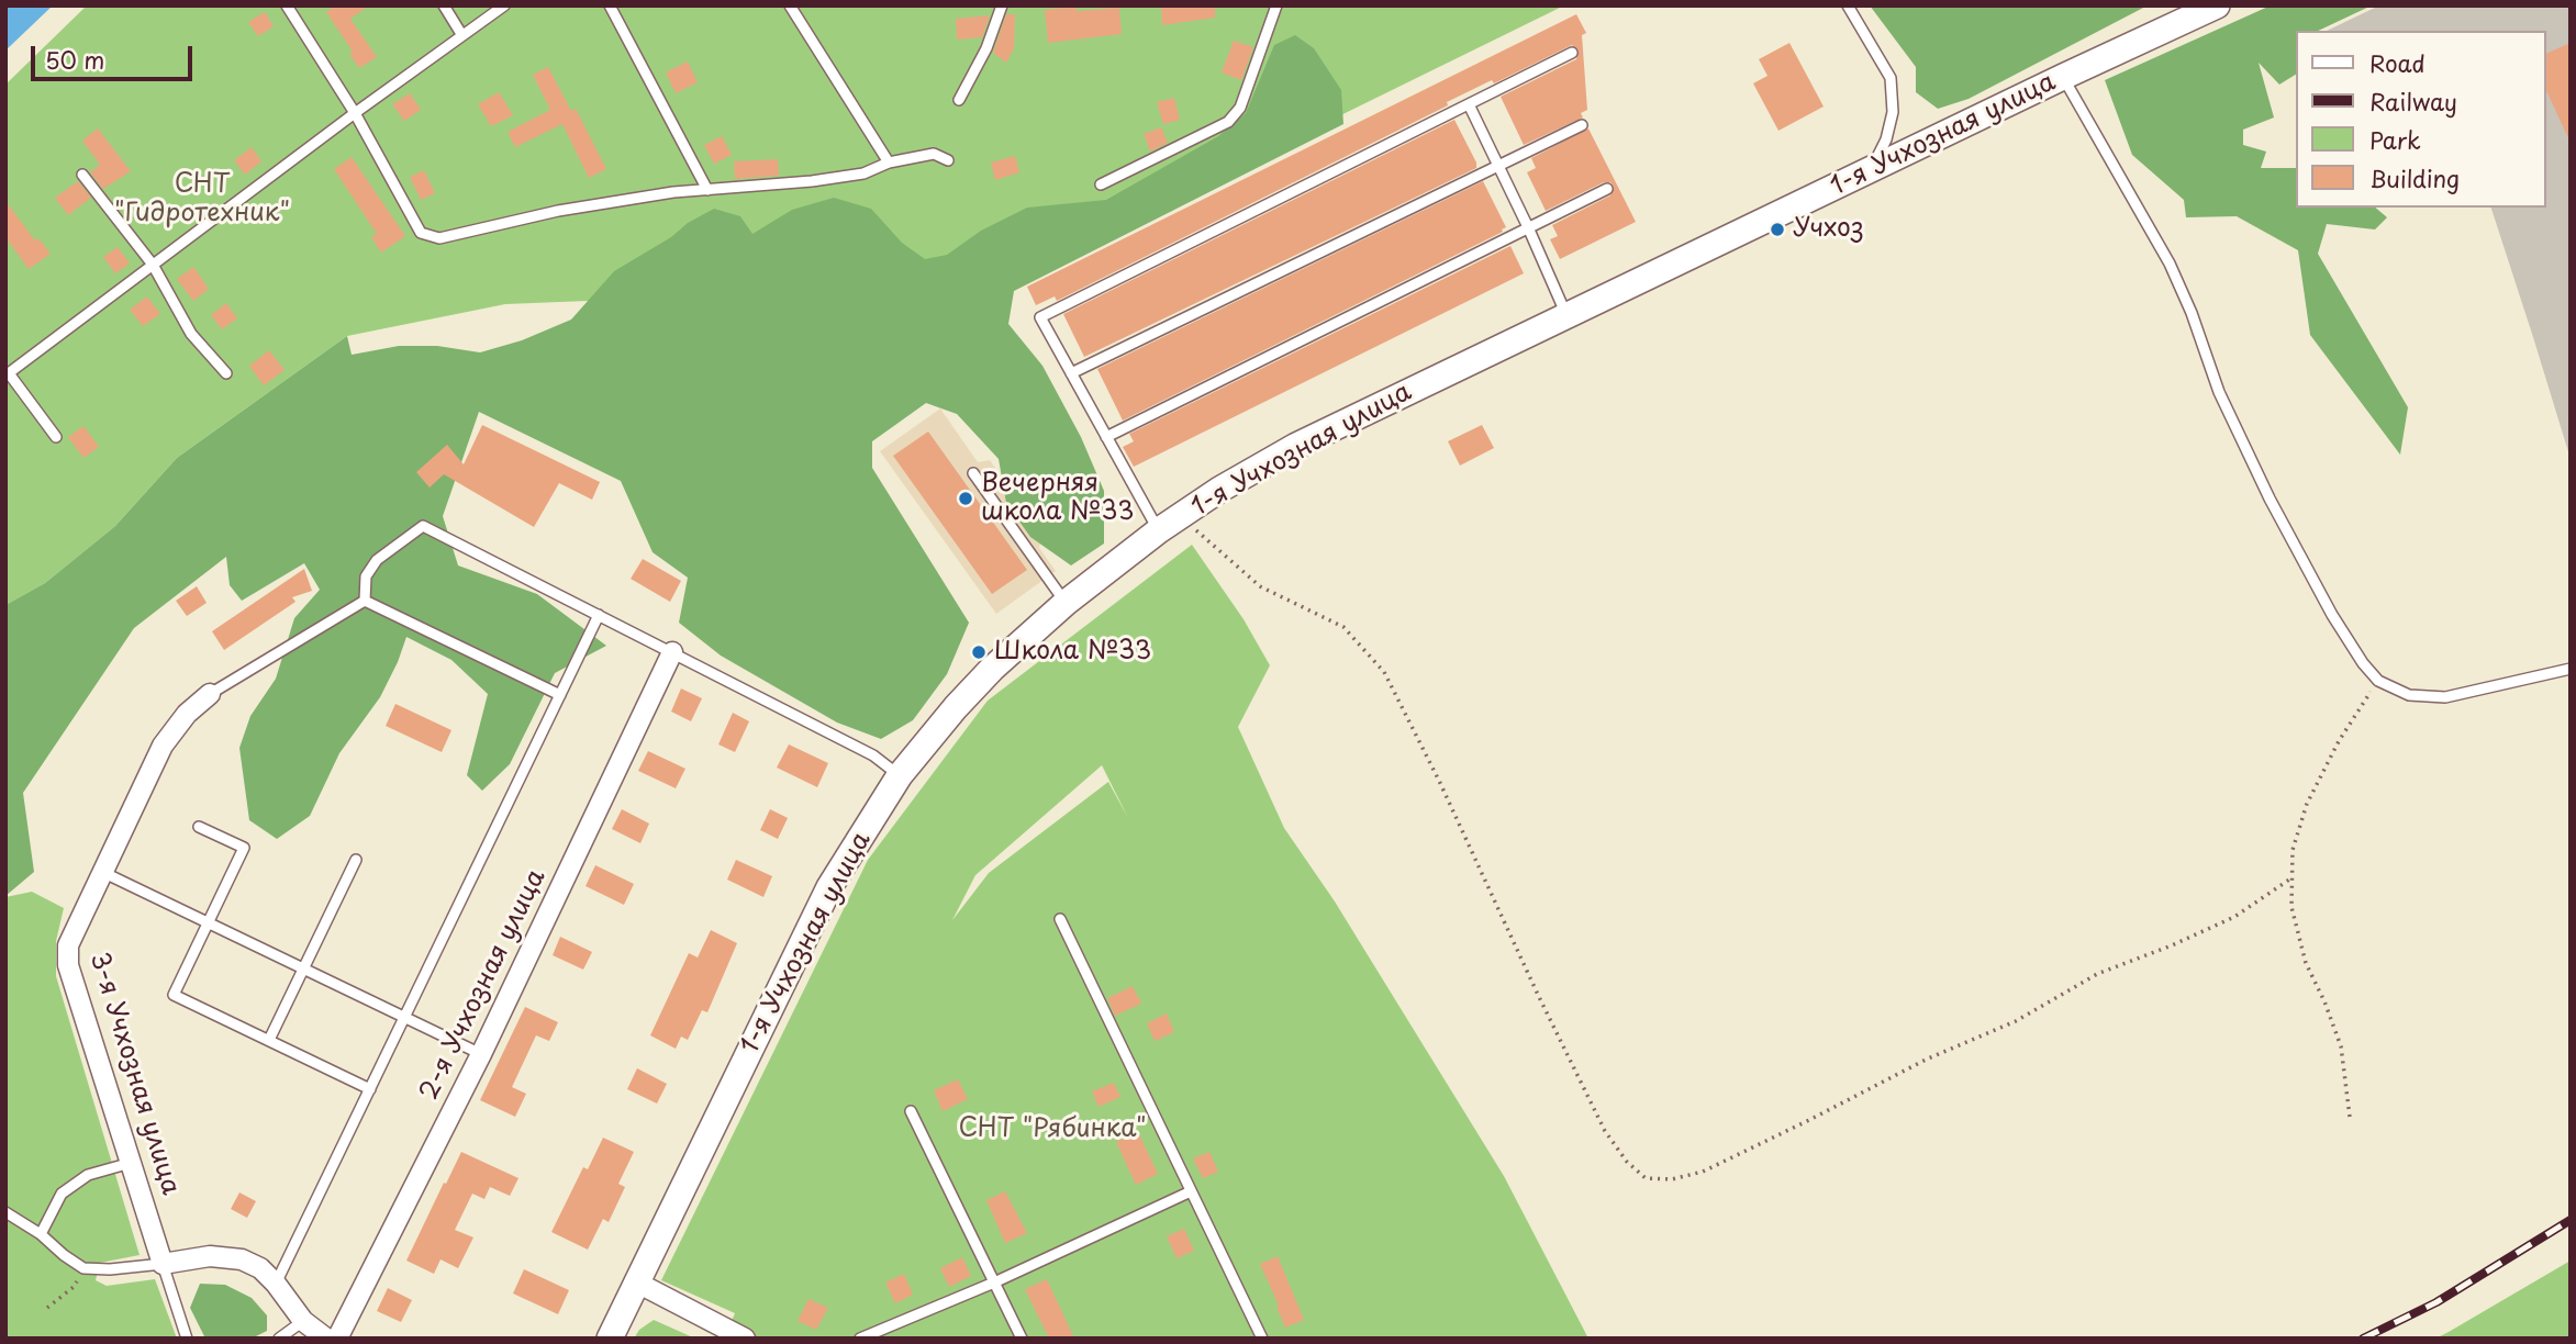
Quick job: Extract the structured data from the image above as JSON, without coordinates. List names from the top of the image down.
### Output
{
  "streets": {
    "street": ["1-я Учхозная улица", "2-я Учхозная улица", "3-я Учхозная улица"]
  },
  "parks": ["СНТ \"Гидротехник\"", "СНТ \"Рябинка\""],
  "places": ["Учхоз", "Вечерняя школа №33", "Школа №33"],
  "legend": [
    "Road",
    "Railway",
    "Park",
    "Building"
  ],
  "scale_bar": "50 m"
}
